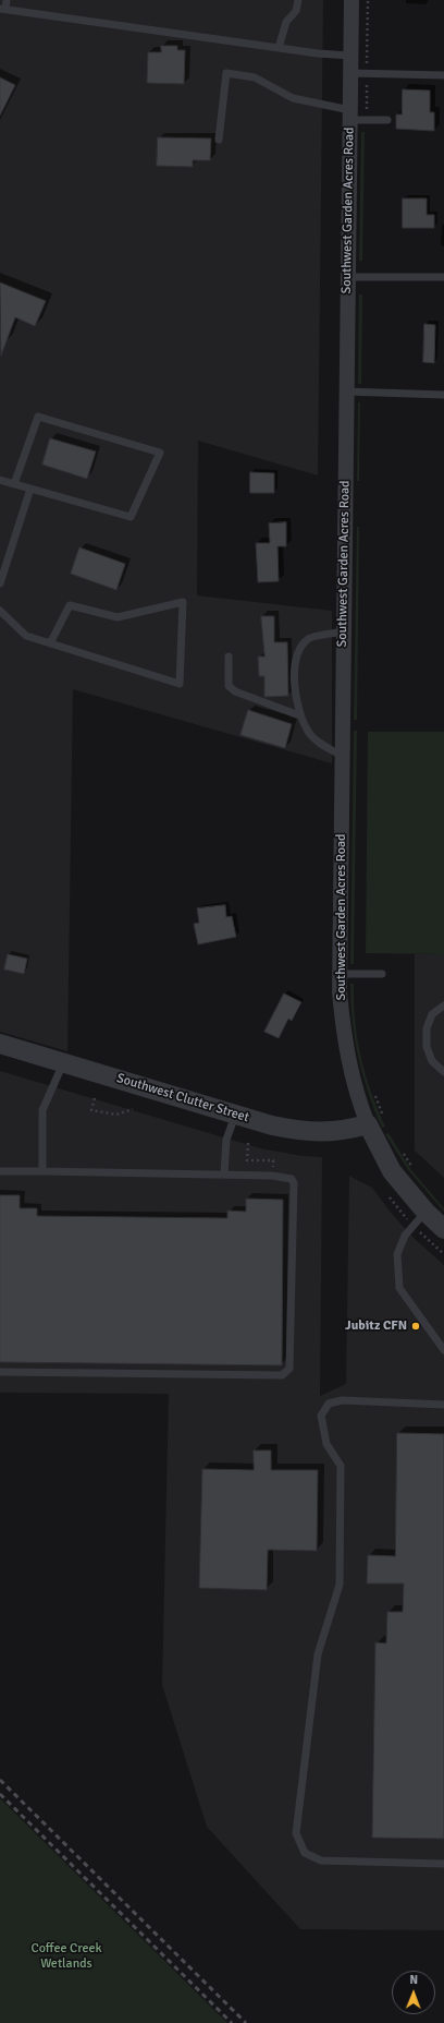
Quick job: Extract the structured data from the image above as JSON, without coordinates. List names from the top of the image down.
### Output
{
  "streets": {
    "street": ["Southwest Garden Acres Road", "Southwest Clutter Street"]
  },
  "crossings": [
    ["Southwest Garden Acres Road", "Southwest Clutter Street"]
  ],
  "parks": ["Coffee Creek Wetlands"],
  "places": ["Jubitz CFN"],
  "north": "top"
}
